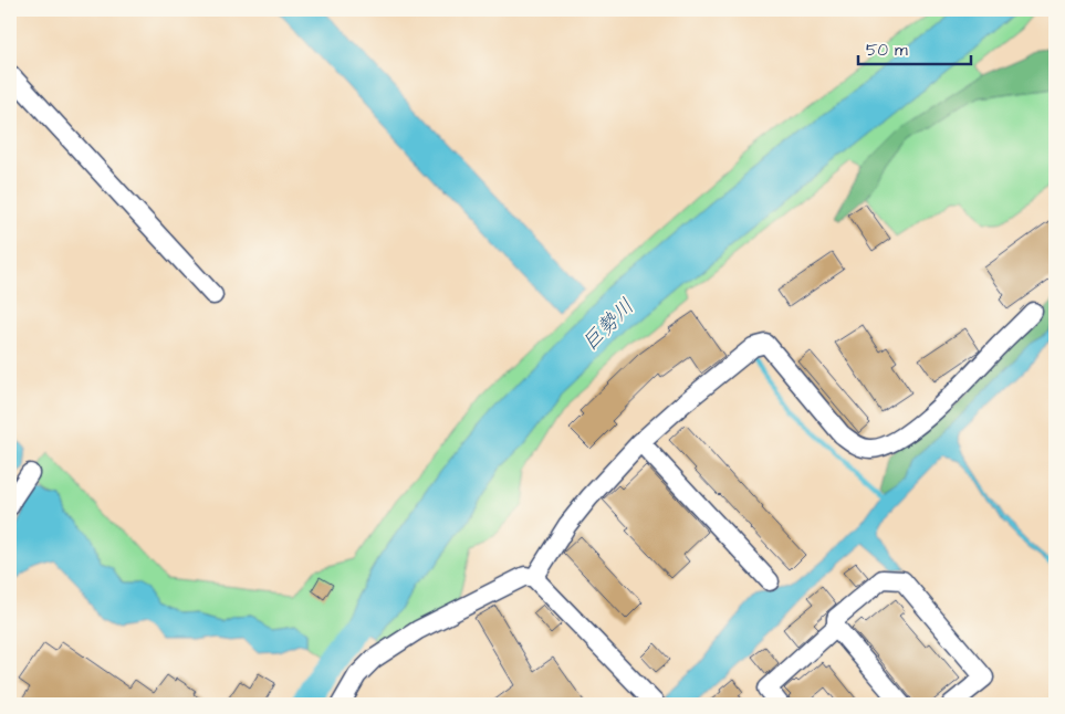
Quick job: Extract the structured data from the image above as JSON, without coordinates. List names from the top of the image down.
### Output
{
  "water": ["巨勢川"],
  "scale_bar": "50 m"
}
